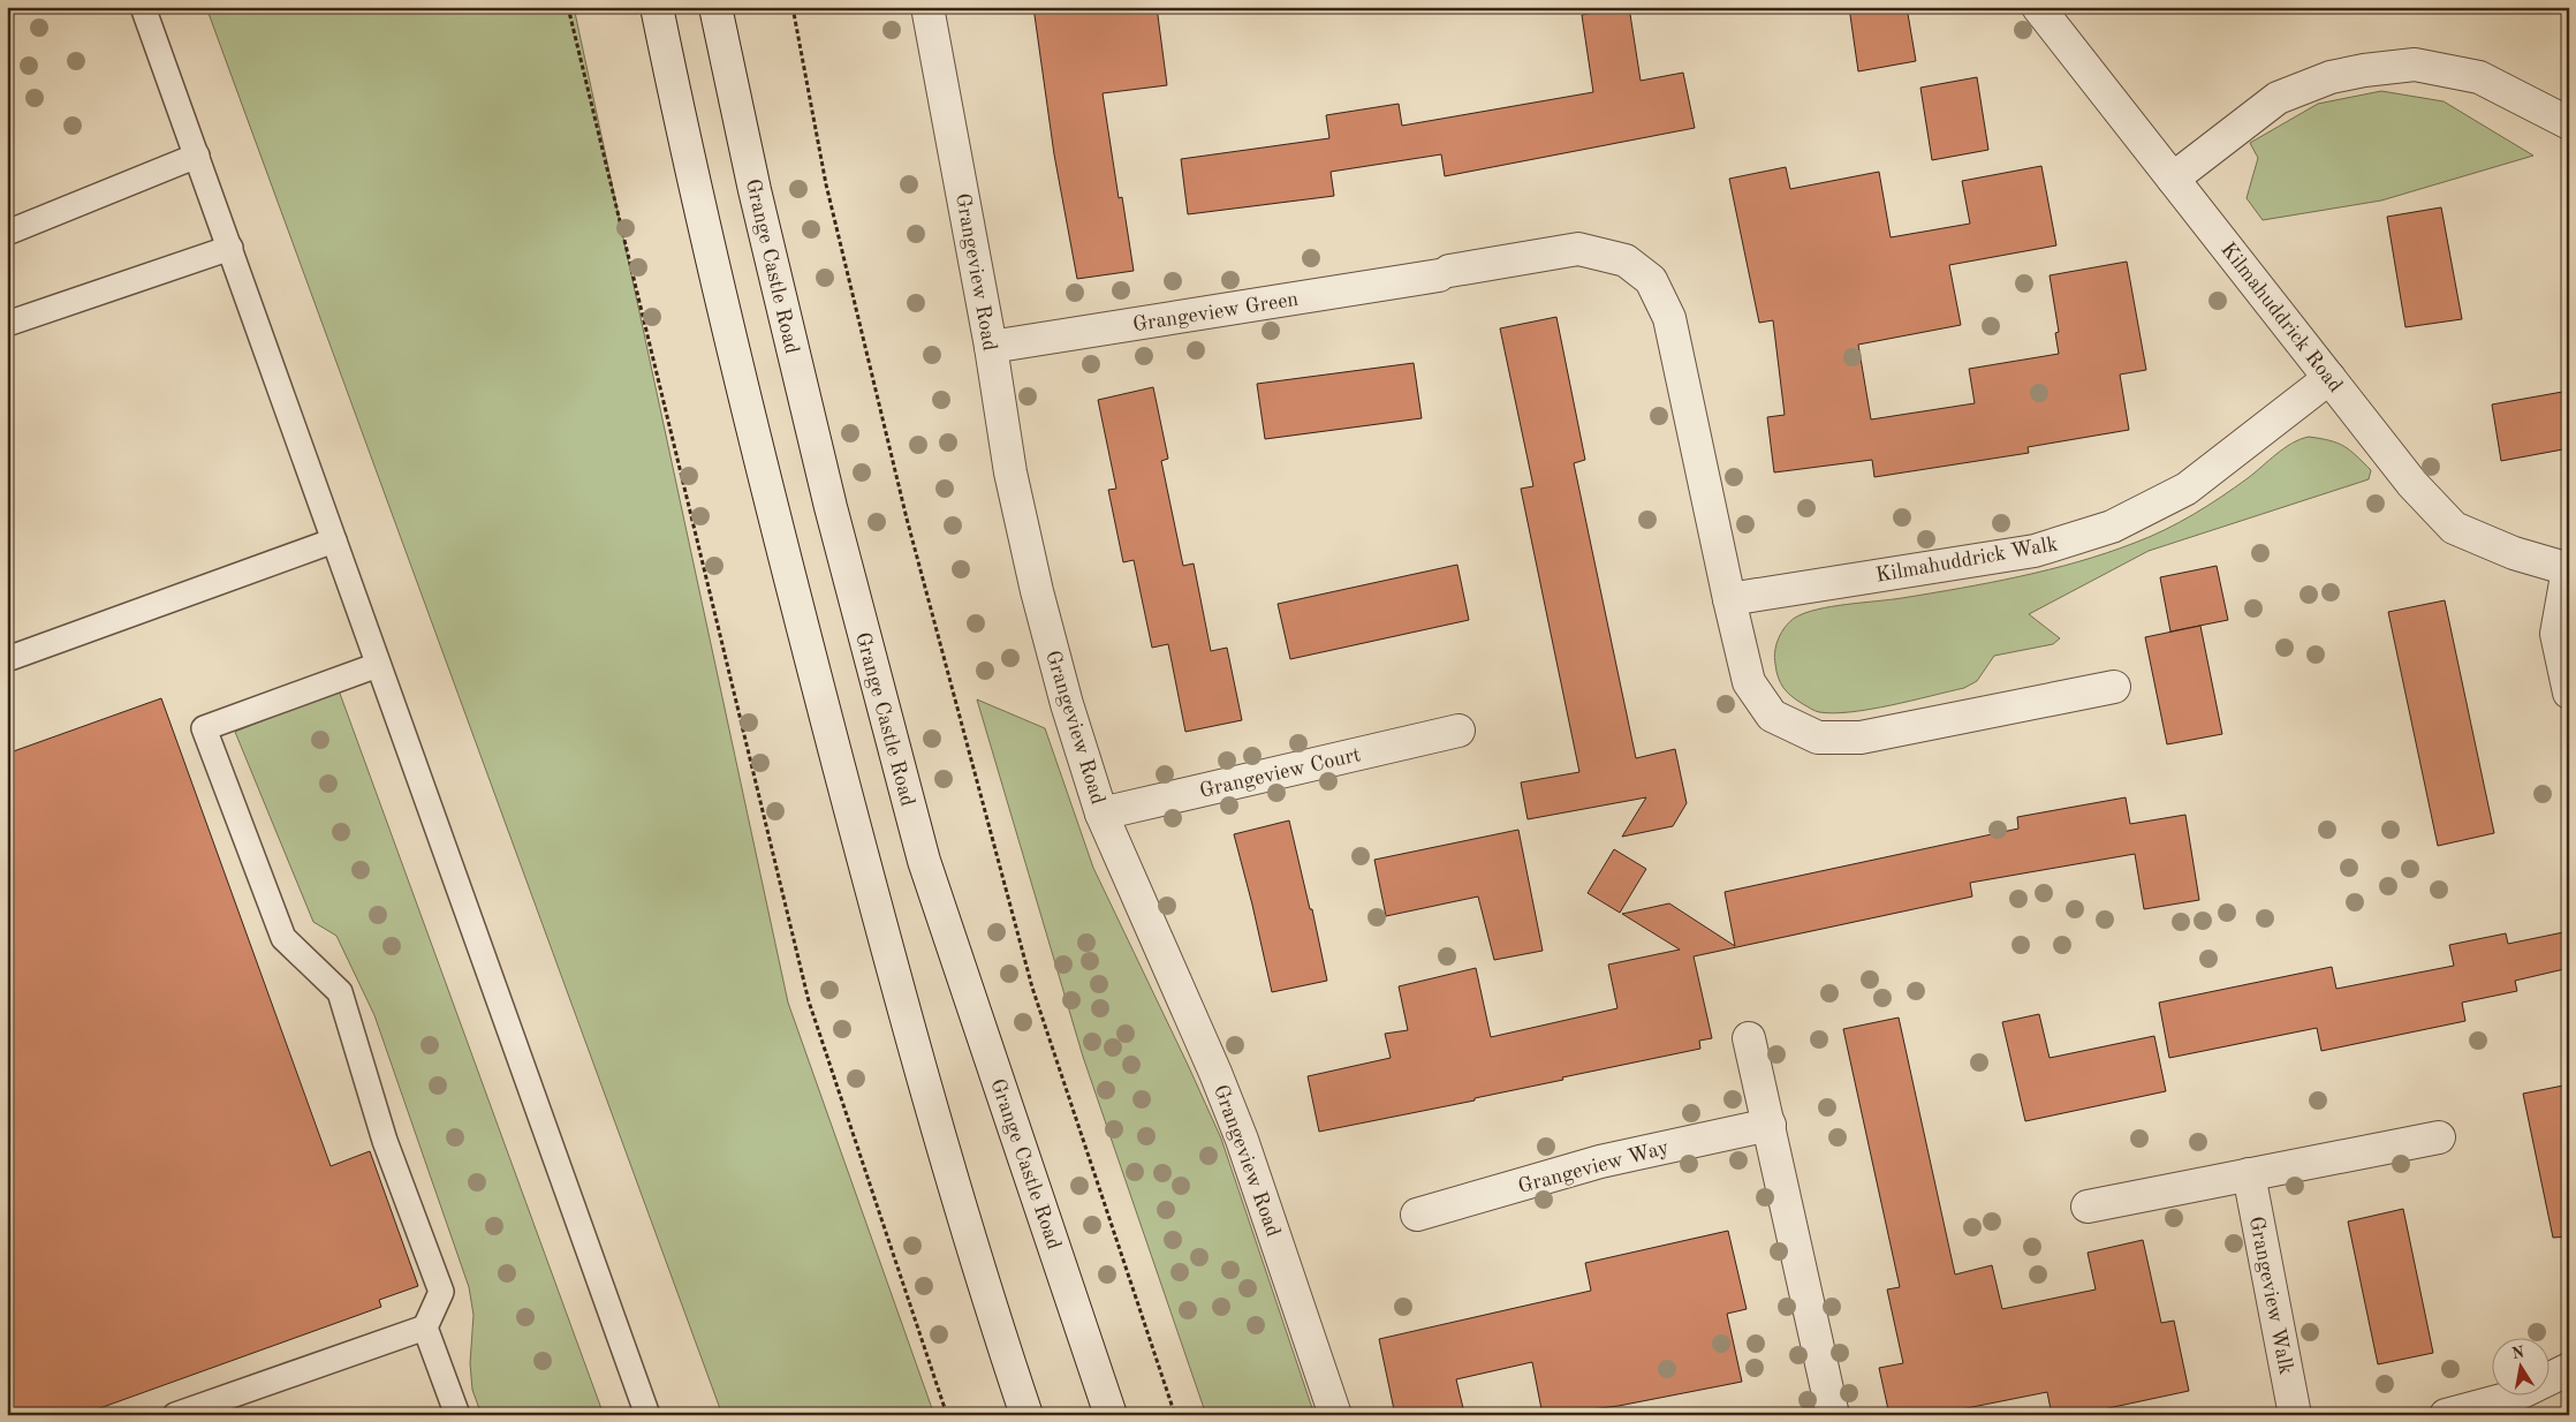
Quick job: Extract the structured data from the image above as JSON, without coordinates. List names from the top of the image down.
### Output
{
  "streets": {
    "street": [
      "Grange Castle Road",
      "Grangeview Road",
      "Grangeview Green",
      "Kilmahuddrick Road",
      "Kilmahuddrick Walk",
      "Grangeview Court",
      "Grangeview Way",
      "Grangeview Walk"
    ]
  },
  "crossings": [
    ["Grangeview Road", "Grangeview Green"],
    ["Grangeview Road", "Grangeview Court"],
    ["Grangeview Green", "Kilmahuddrick Walk"],
    ["Kilmahuddrick Road", "Kilmahuddrick Walk"]
  ],
  "north": "top"
}
